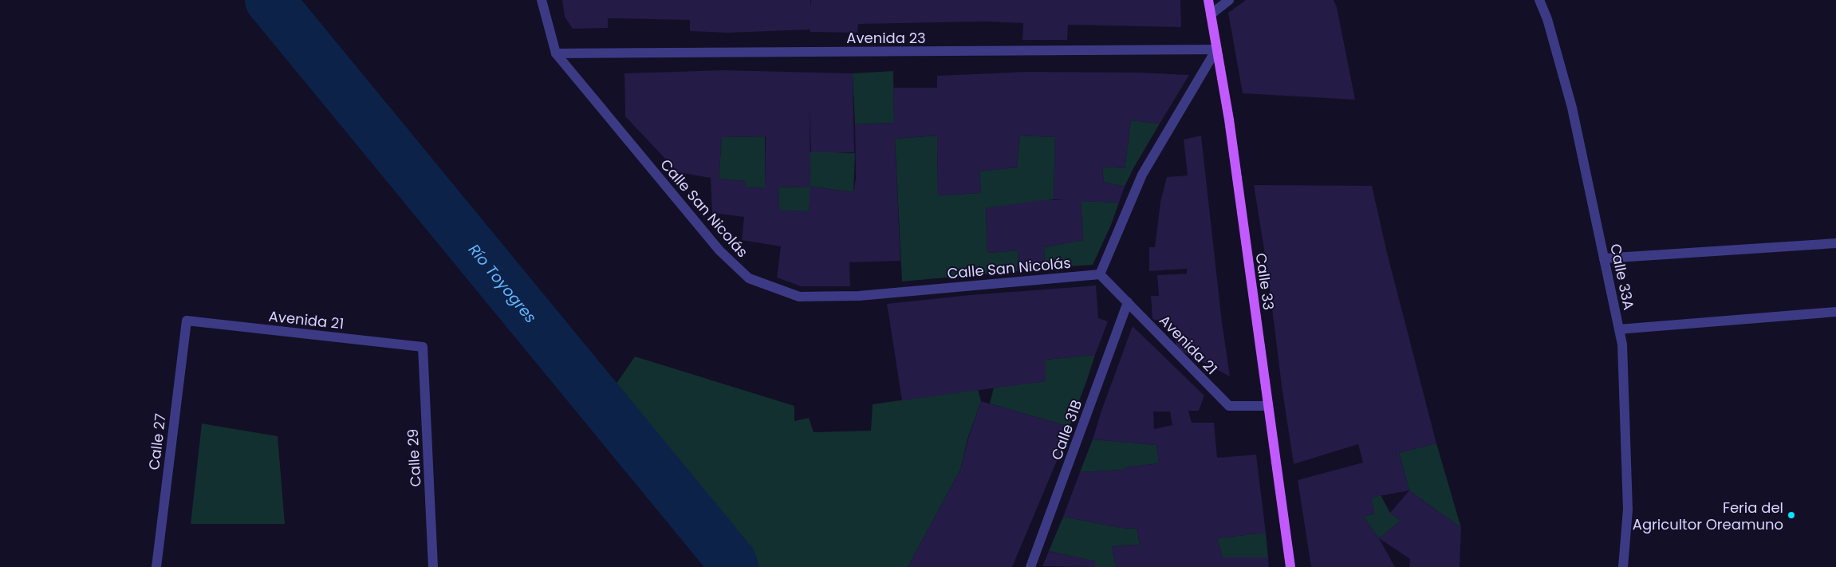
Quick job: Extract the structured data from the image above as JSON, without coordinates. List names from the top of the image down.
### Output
{
  "streets": {
    "main road": ["Calle 33"],
    "street": [
      "Avenida 23",
      "Calle San Nicolás",
      "Calle 33A",
      "Avenida 21",
      "Calle 31B",
      "Calle 27",
      "Calle 29"
    ]
  },
  "crossings": [
    ["Avenida 23", "Calle San Nicolás"],
    ["Avenida 23", "Calle 33"],
    ["Calle San Nicolás", "Avenida 21"],
    ["Calle 33", "Avenida 21"],
    ["Avenida 21", "Calle 31B"],
    ["Avenida 21", "Calle 27"],
    ["Avenida 21", "Calle 29"]
  ],
  "water": ["Río Toyogres"],
  "places": ["Feria del Agricultor Oreamuno"]
}
